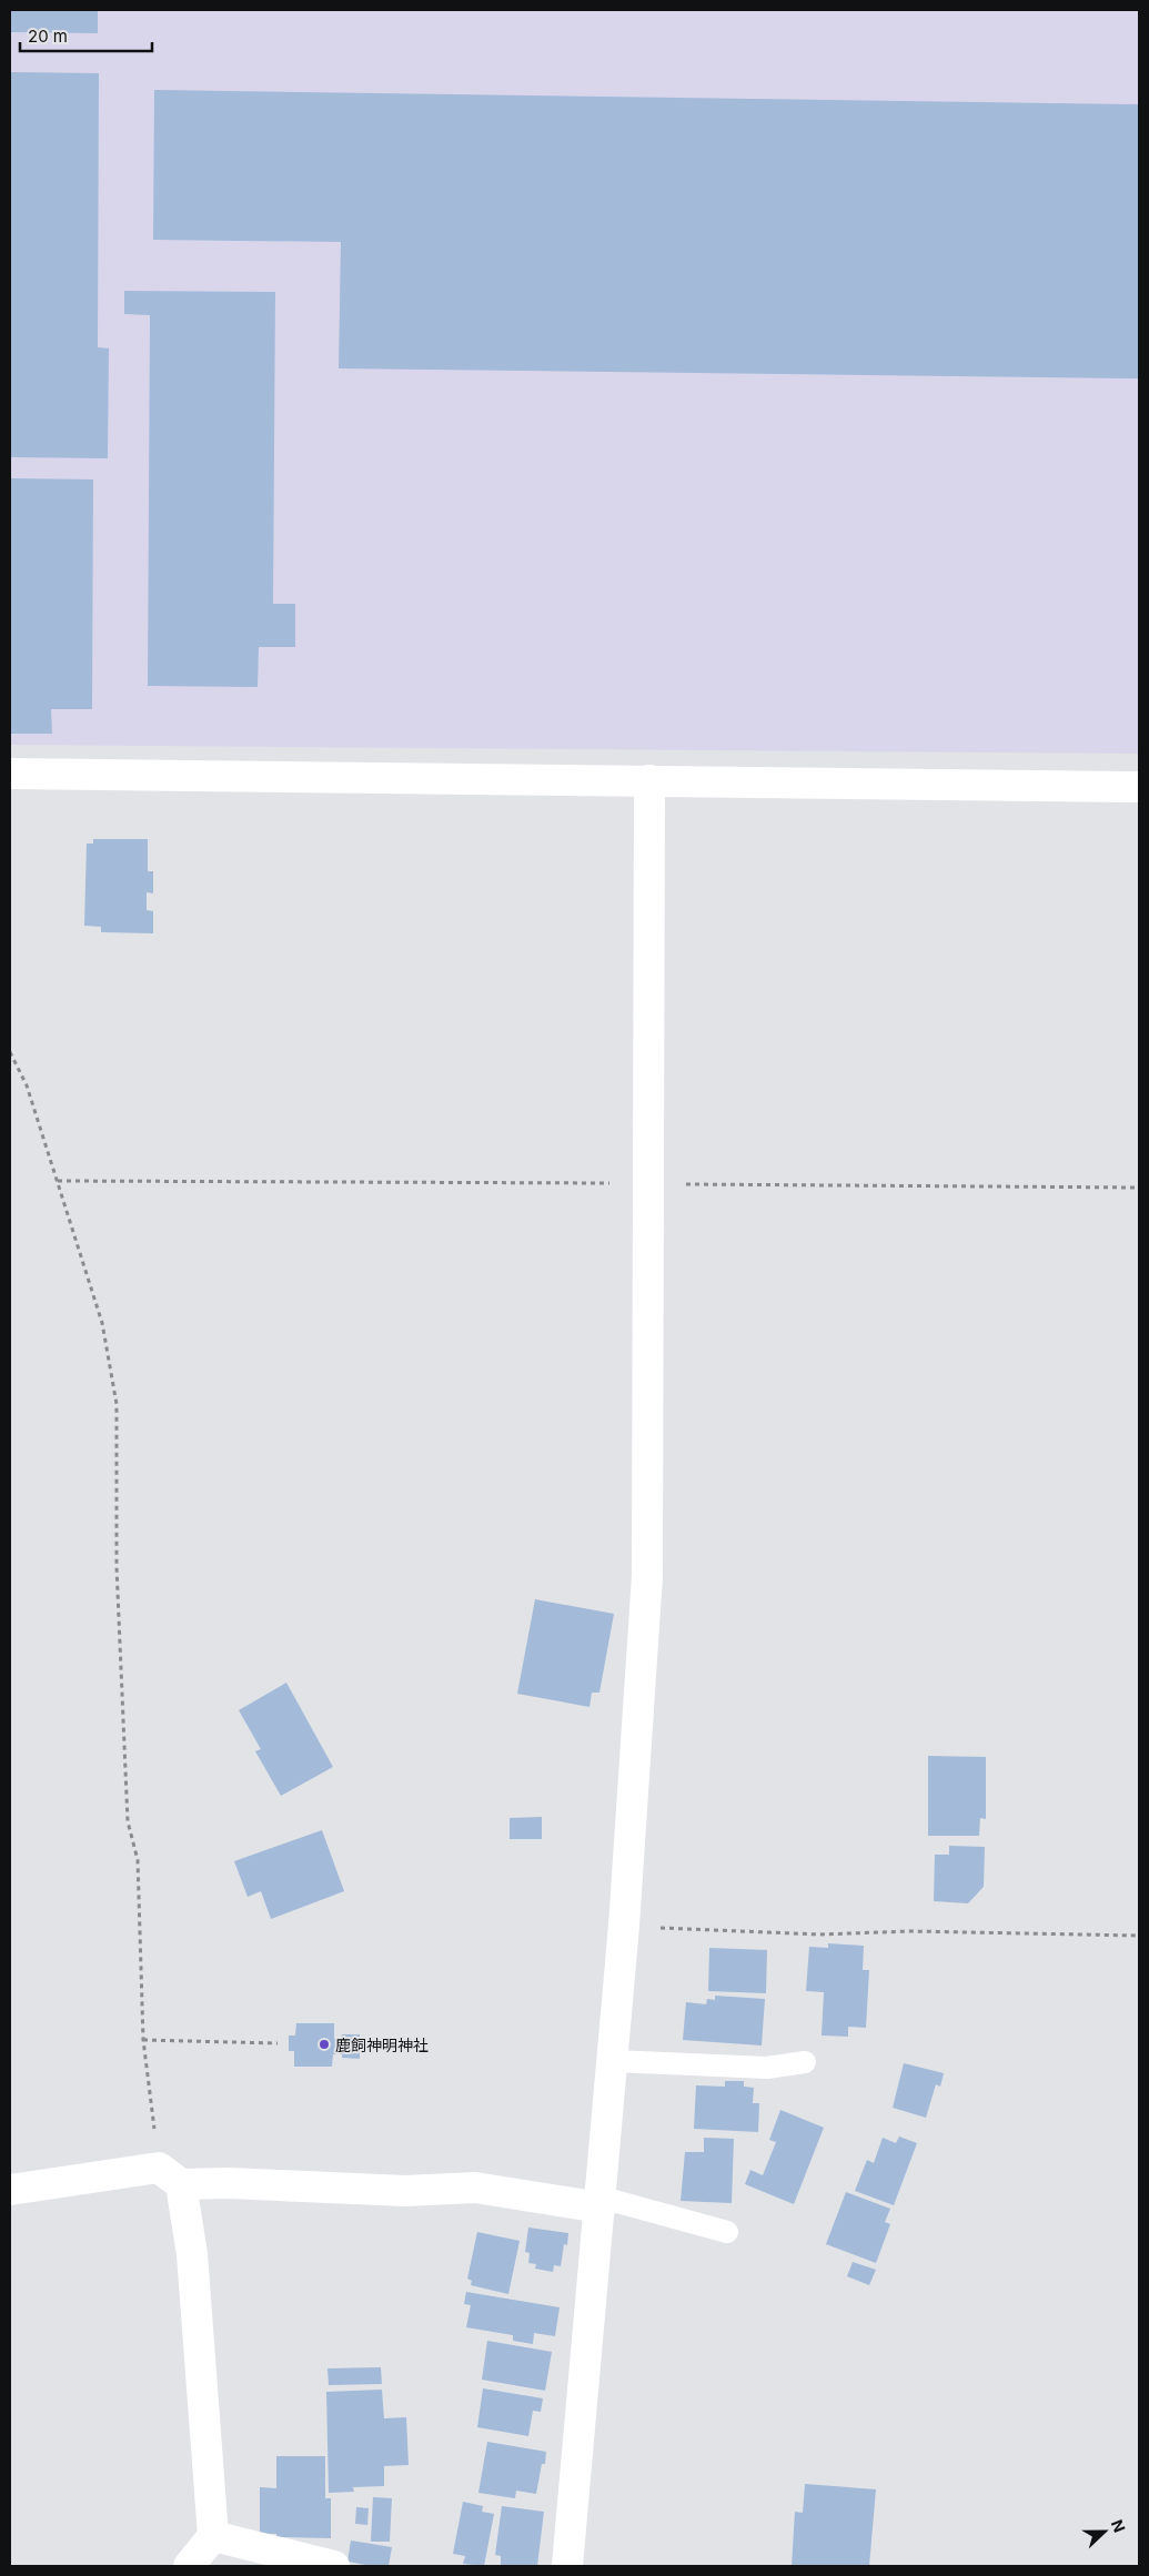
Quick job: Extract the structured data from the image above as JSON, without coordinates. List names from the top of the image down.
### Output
{
  "places": ["鹿飼神明神社"],
  "scale_bar": "20 m",
  "north": "right"
}
